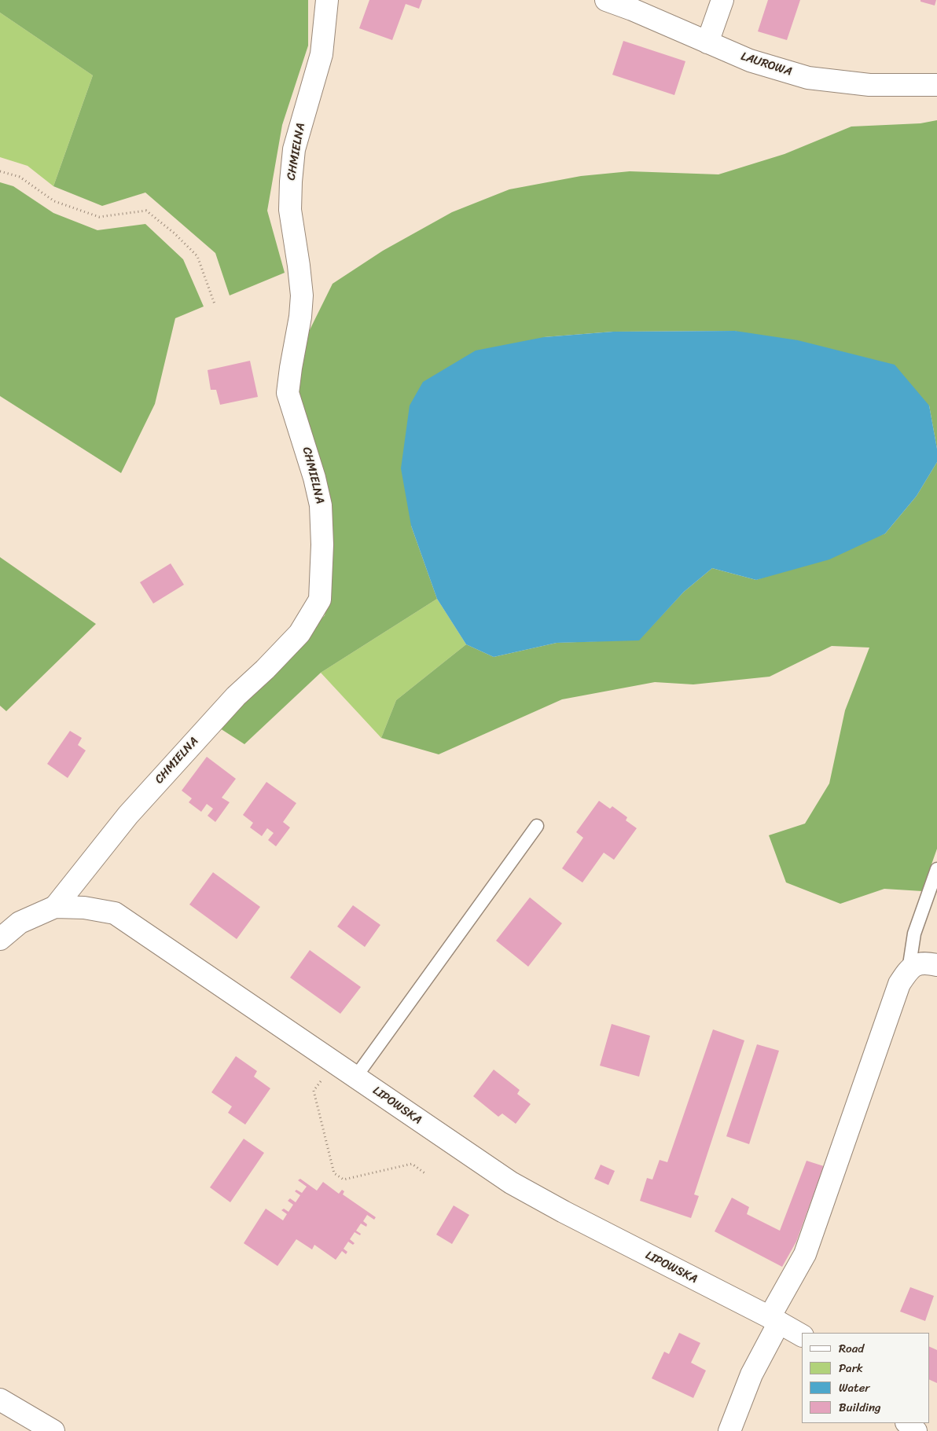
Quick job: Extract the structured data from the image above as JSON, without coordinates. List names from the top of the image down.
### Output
{
  "streets": {
    "street": ["LAUROWA", "CHMIELNA", "LIPOWSKA"]
  },
  "crossings": [
    ["CHMIELNA", "LIPOWSKA"]
  ],
  "legend": [
    "Road",
    "Park",
    "Water",
    "Building"
  ]
}
